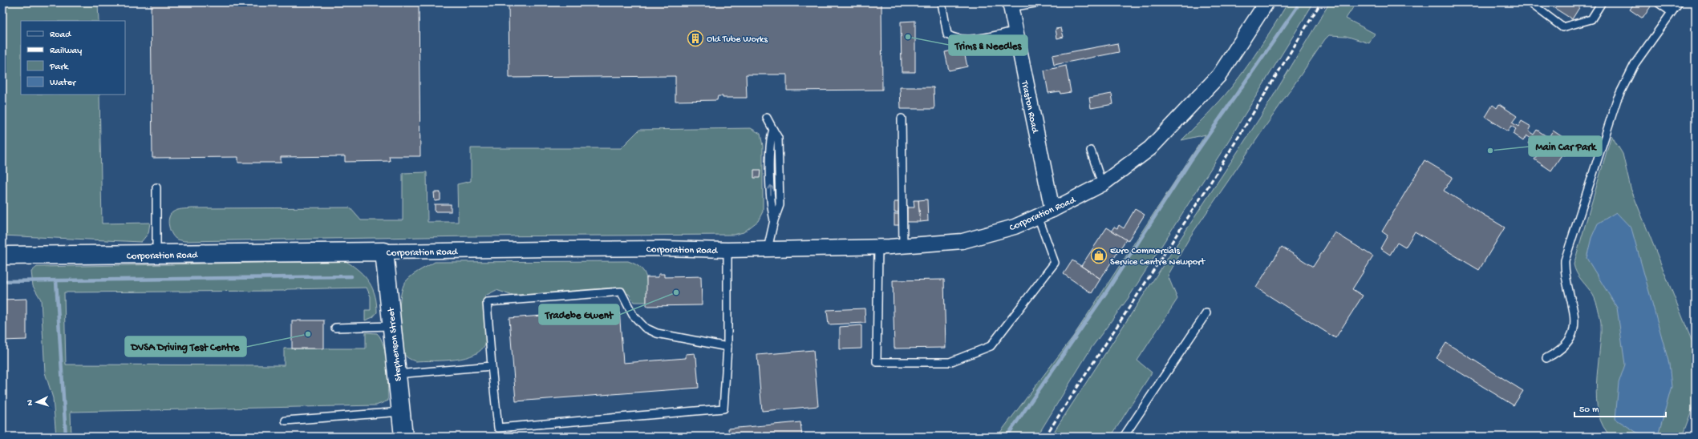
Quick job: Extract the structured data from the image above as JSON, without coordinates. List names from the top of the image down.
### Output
{
  "streets": {
    "street": ["Traston Road", "Corporation Road", "Stephenson Street"]
  },
  "crossings": [
    ["Traston Road", "Corporation Road"],
    ["Corporation Road", "Stephenson Street"]
  ],
  "places": {
    "other": [
      "Trims & Needles",
      "Main Car Park",
      "Tradebe Gwent",
      "DVSA Driving Test Centre"
    ],
    "building": ["Old Tube Works"],
    "shop": ["Euro Commercials Service Centre Newport"]
  },
  "legend": [
    "Road",
    "Railway",
    "Park",
    "Water"
  ],
  "scale_bar": "50 m",
  "north": "left"
}
